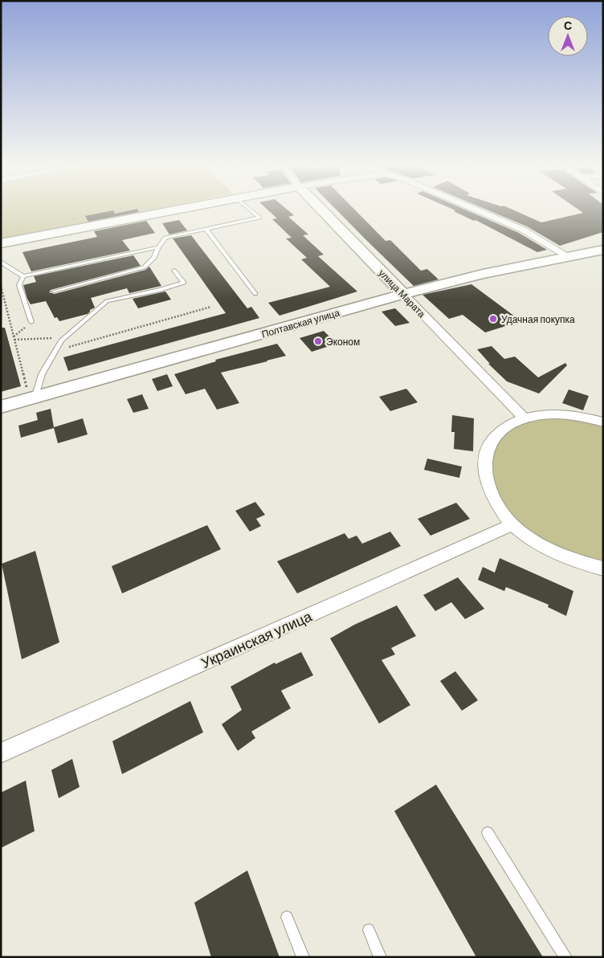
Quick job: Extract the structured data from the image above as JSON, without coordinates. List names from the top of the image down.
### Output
{
  "streets": {
    "street": ["улица Марата", "Полтавская улица", "Украинская улица"]
  },
  "crossings": [
    ["улица Марата", "Полтавская улица"]
  ],
  "places": ["Удачная покупка", "Эконом"],
  "north": "top"
}
